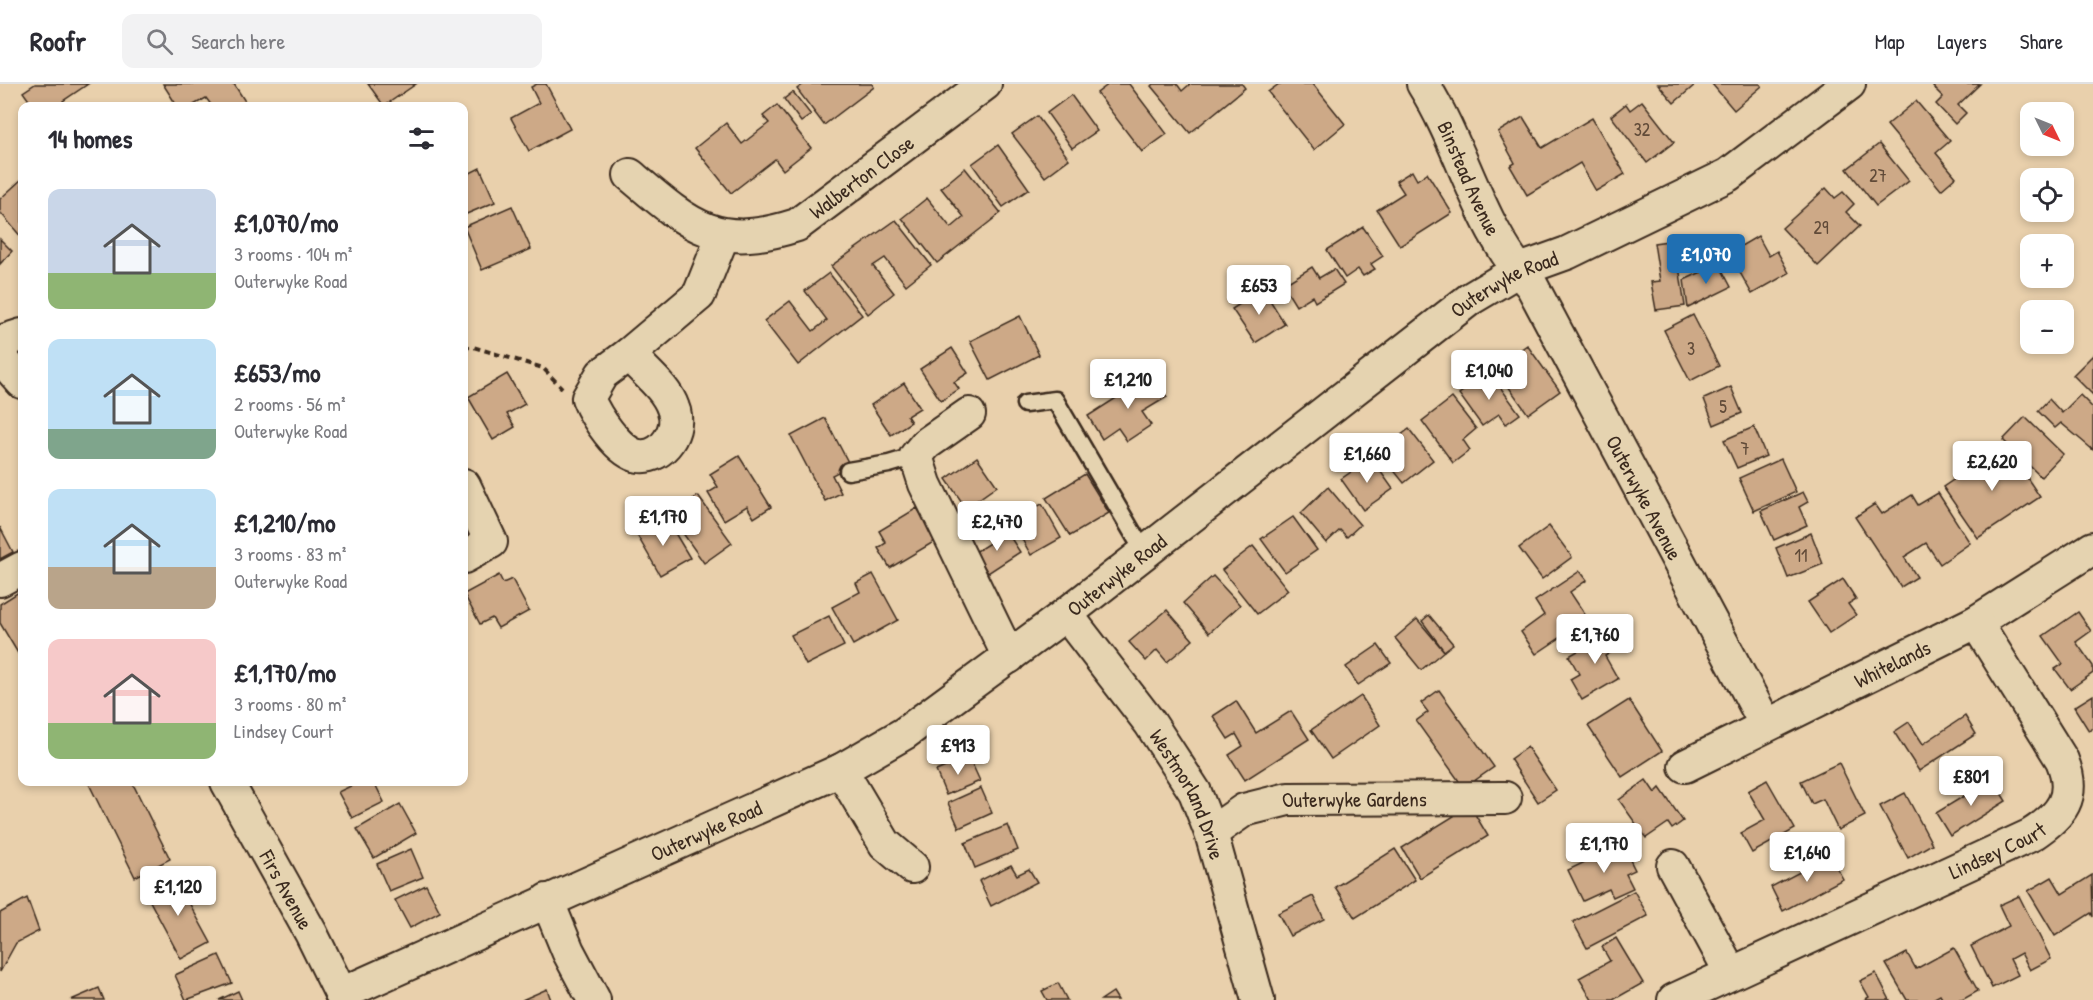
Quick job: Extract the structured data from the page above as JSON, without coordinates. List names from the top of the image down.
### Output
{
  "streets": {
    "street": [
      "Walberton Close",
      "Binstead Avenue",
      "Outerwyke Road",
      "Outerwyke Avenue",
      "Whitelands",
      "Westmorland Drive",
      "Outerwyke Gardens",
      "Lindsey Court",
      "Firs Avenue"
    ]
  },
  "crossings": [
    ["Binstead Avenue", "Outerwyke Road"],
    ["Binstead Avenue", "Outerwyke Avenue"],
    ["Outerwyke Road", "Outerwyke Avenue"],
    ["Outerwyke Road", "Westmorland Drive"],
    ["Outerwyke Road", "Firs Avenue"],
    ["Outerwyke Avenue", "Whitelands"],
    ["Whitelands", "Lindsey Court"],
    ["Westmorland Drive", "Outerwyke Gardens"]
  ],
  "house_numbers": [
    "32",
    "27",
    "29",
    "3",
    "5",
    "7",
    "11"
  ],
  "north": "bottom right",
  "page": {
    "header": "Roofr",
    "search": "Search here",
    "nav": ["Map", "Layers", "Share"],
    "map_buttons": ["+", "−"],
    "heading": "14 homes",
    "list": [
      {
        "name": "£1,070/mo",
        "note": "3 rooms · 104 m² · Outerwyke Road"
      },
      {
        "name": "£653/mo",
        "note": "2 rooms · 56 m² · Outerwyke Road"
      },
      {
        "name": "£1,210/mo",
        "note": "3 rooms · 83 m² · Outerwyke Road"
      },
      {
        "name": "£1,170/mo",
        "note": "3 rooms · 80 m² · Lindsey Court"
      }
    ],
    "price": [
      "£1,070",
      "£653",
      "£1,040",
      "£1,210",
      "£1,660",
      "£2,620",
      "£1,170",
      "£2,470",
      "£1,760",
      "£913",
      "£801",
      "£1,170",
      "£1,640",
      "£1,120"
    ]
  }
}
